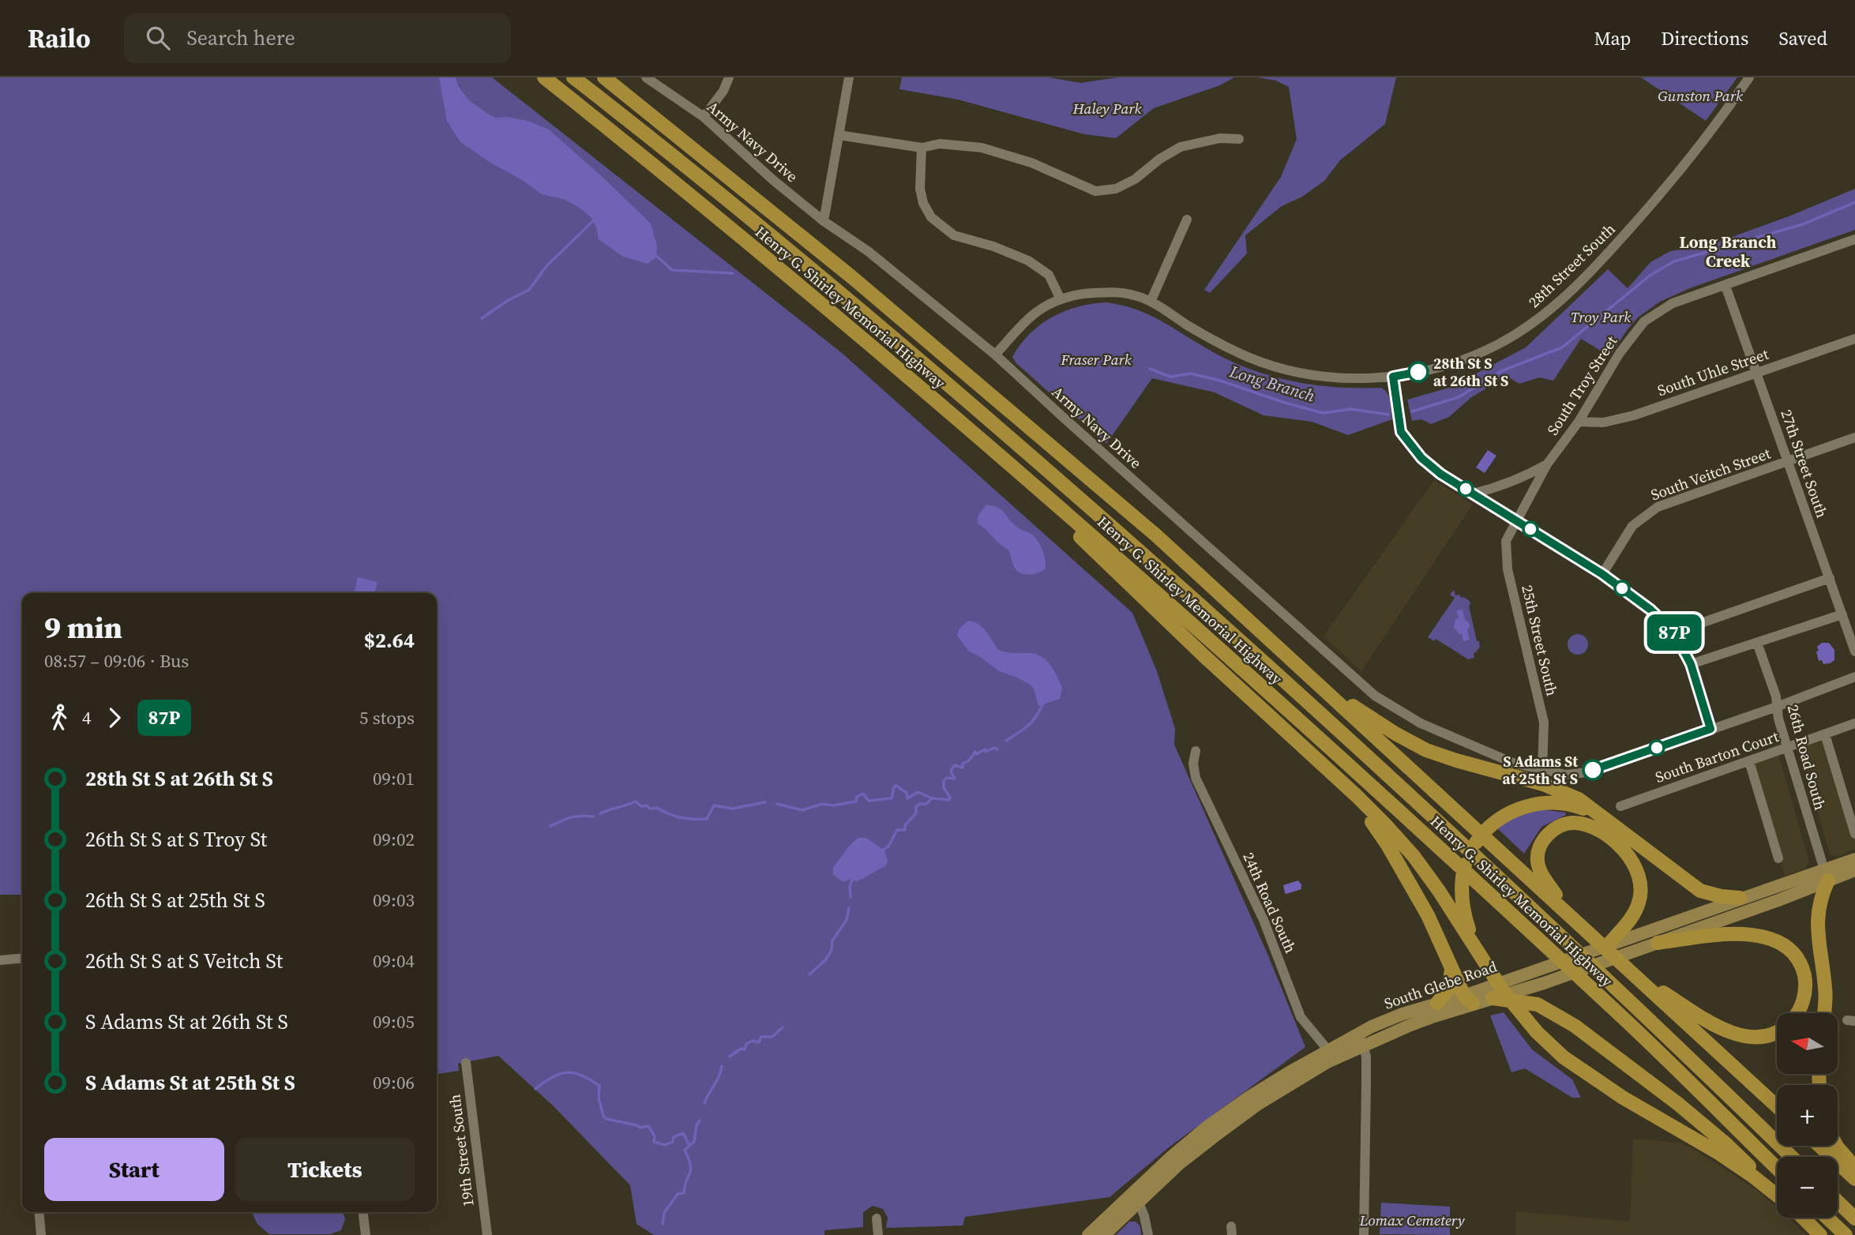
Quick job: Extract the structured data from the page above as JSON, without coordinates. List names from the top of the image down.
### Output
{
  "streets": {
    "highway": ["Henry G. Shirley Memorial Highway"],
    "main road": ["South Glebe Road"],
    "street": [
      "Army Navy Drive",
      "28th Street South",
      "South Uhle Street",
      "South Troy Street",
      "27th Street South",
      "South Veitch Street",
      "25th Street South",
      "South Barton Court",
      "26th Road South",
      "24th Road South",
      "19th Street South"
    ]
  },
  "crossings": [
    ["Army Navy Drive", "28th Street South"],
    ["Army Navy Drive", "25th Street South"],
    ["Army Navy Drive", "26th Road South"],
    ["South Uhle Street", "South Troy Street"],
    ["South Uhle Street", "27th Street South"],
    ["South Troy Street", "27th Street South"],
    ["South Troy Street", "25th Street South"],
    ["27th Street South", "South Veitch Street"],
    ["South Barton Court", "26th Road South"],
    ["26th Road South", "South Glebe Road"],
    ["24th Road South", "South Glebe Road"]
  ],
  "districts": ["Long Branch Creek"],
  "water": ["Long Branch"],
  "parks": [
    "Gunston Park",
    "Haley Park",
    "Troy Park",
    "Fraser Park",
    "Lomax Cemetery"
  ],
  "places": ["28th St S at 26th St S", "S Adams St at 25th St S"],
  "lines": ["bus line 87P"],
  "north": "left",
  "page": {
    "header": "Railo",
    "search": "Search here",
    "nav": ["Map", "Directions", "Saved"],
    "on_map": "87P",
    "heading": ["9 min", "08:57 – 09:06 · Bus", "$2.64"],
    "legs": ["4", "87P", "5 stops"],
    "list": [
      {
        "name": "28th St S at 26th St S",
        "value": "09:01"
      },
      {
        "name": "26th St S at S Troy St",
        "value": "09:02"
      },
      {
        "name": "26th St S at 25th St S",
        "value": "09:03"
      },
      {
        "name": "26th St S at S Veitch St",
        "value": "09:04"
      },
      {
        "name": "S Adams St at 26th St S",
        "value": "09:05"
      },
      {
        "name": "S Adams St at 25th St S",
        "value": "09:06"
      }
    ],
    "map_buttons": ["+", "−"],
    "buttons": ["Start", "Tickets"]
  }
}
